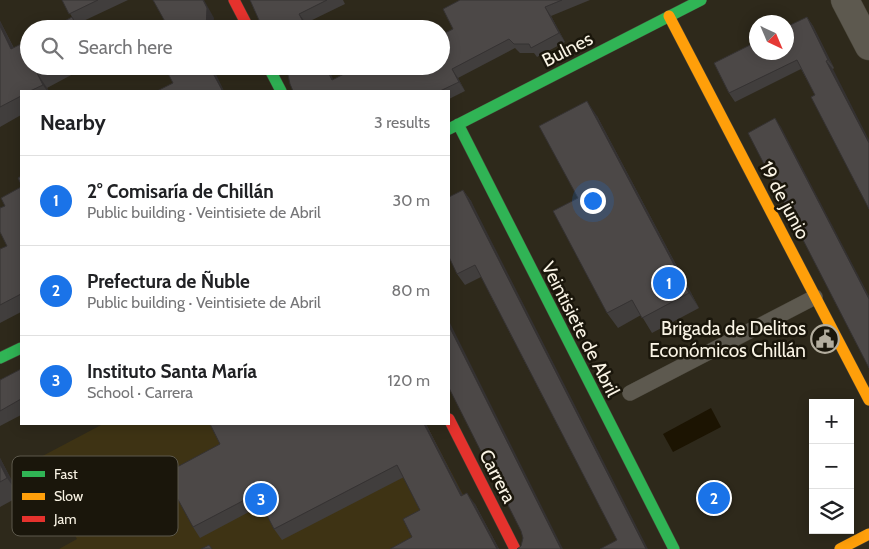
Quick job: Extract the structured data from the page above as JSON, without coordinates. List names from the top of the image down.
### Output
{
  "streets": {
    "street": [
      "Bulnes",
      "19 de junio",
      "Veintisiete de Abril",
      "Carrera"
    ]
  },
  "crossings": [
    ["Bulnes", "19 de junio"],
    ["Bulnes", "Veintisiete de Abril"]
  ],
  "places": {
    "public building": ["Brigada de Delitos Económicos Chillán"]
  },
  "legend": ["Fast", "Slow", "Jam"],
  "north": "bottom right",
  "page": {
    "search": "Search here",
    "heading": ["Nearby", "3 results"],
    "list": [
      {
        "mark": "1",
        "name": "2° Comisaría de Chillán",
        "note": "Public building · Veintisiete de Abril",
        "value": "30 m"
      },
      {
        "mark": "2",
        "name": "Prefectura de Ñuble",
        "note": "Public building · Veintisiete de Abril",
        "value": "80 m"
      },
      {
        "mark": "3",
        "name": "Instituto Santa María",
        "note": "School · Carrera",
        "value": "120 m"
      }
    ],
    "pins": ["1", "2", "3"],
    "map_buttons": ["+", "−"]
  }
}
